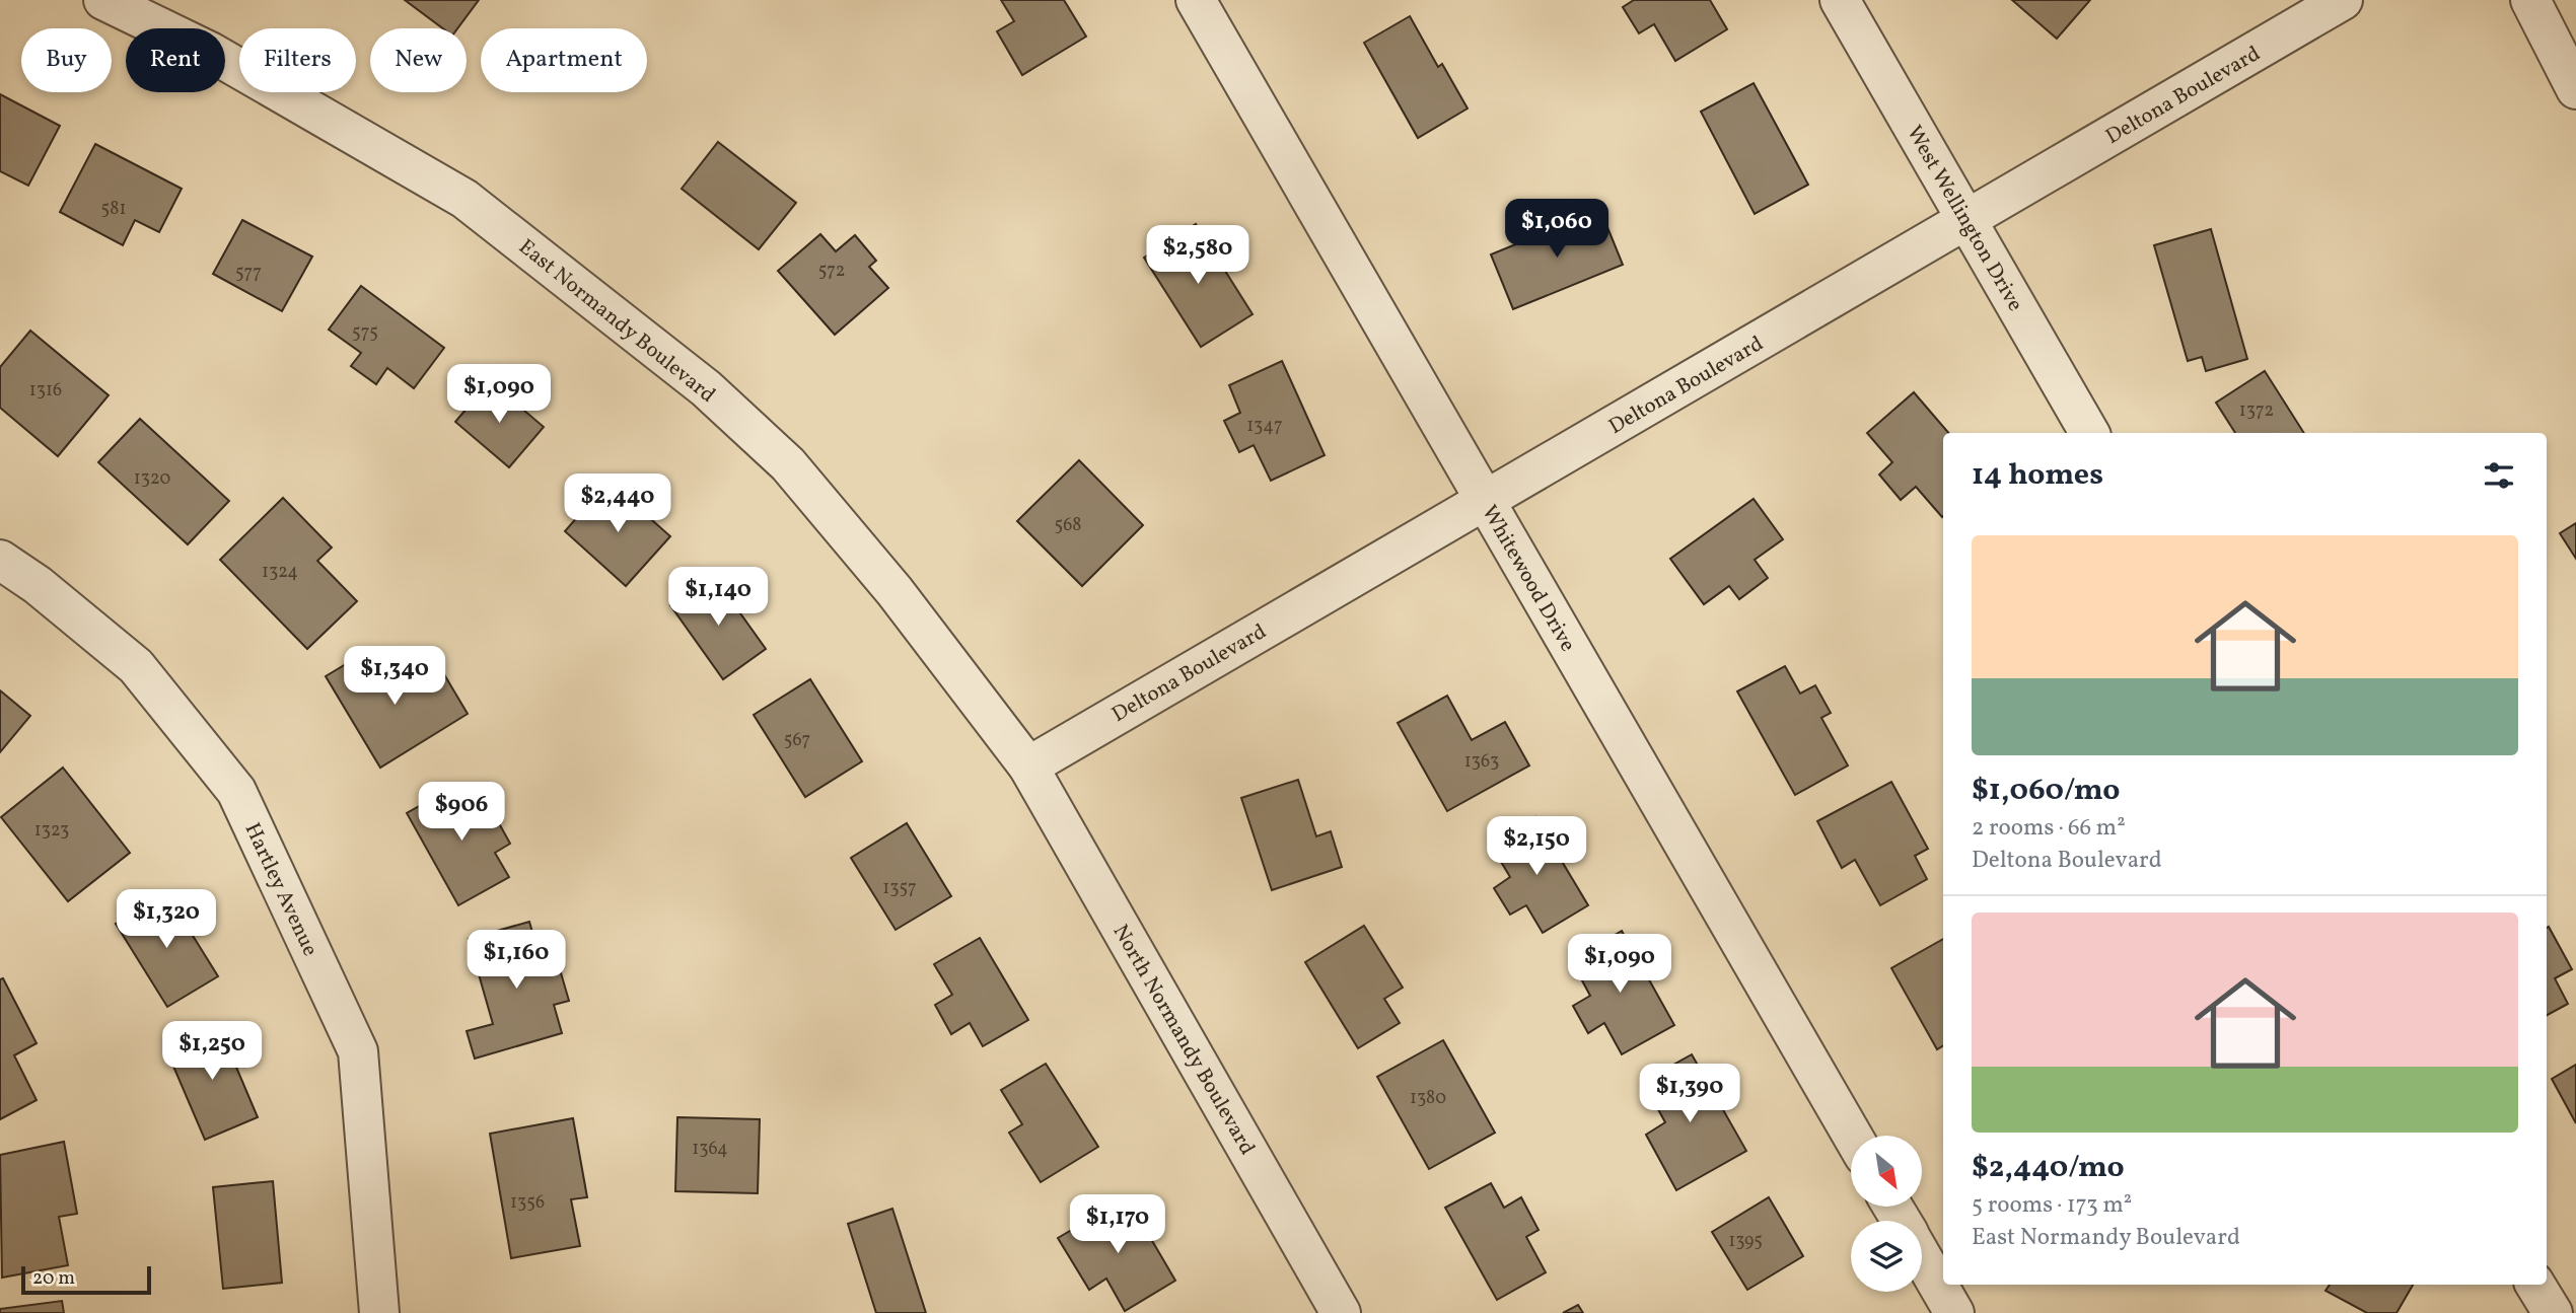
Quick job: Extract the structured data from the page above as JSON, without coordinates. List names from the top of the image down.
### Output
{
  "streets": {
    "street": [
      "Deltona Boulevard",
      "West Wellington Drive",
      "East Normandy Boulevard",
      "Whitewood Drive",
      "Hartley Avenue",
      "North Normandy Boulevard"
    ]
  },
  "crossings": [
    ["Deltona Boulevard", "West Wellington Drive"],
    ["Deltona Boulevard", "East Normandy Boulevard"],
    ["Deltona Boulevard", "Whitewood Drive"],
    ["Deltona Boulevard", "North Normandy Boulevard"],
    ["East Normandy Boulevard", "North Normandy Boulevard"]
  ],
  "house_numbers": [
    "581",
    "572",
    "577",
    "575",
    "1316",
    "1372",
    "1347",
    "1320",
    "568",
    "1324",
    "567",
    "1363",
    "1323",
    "1357",
    "1380",
    "1364",
    "1356",
    "1395"
  ],
  "scale_bar": "20 m",
  "north": "bottom right",
  "page": {
    "chip": [
      "Buy",
      "Rent",
      "Filters",
      "New",
      "Apartment"
    ],
    "price": [
      "$1,060",
      "$2,580",
      "$1,090",
      "$2,440",
      "$1,140",
      "$1,340",
      "$906",
      "$2,150",
      "$1,320",
      "$1,160",
      "$1,090",
      "$1,250",
      "$1,390",
      "$1,170"
    ],
    "heading": "14 homes",
    "list": [
      {
        "name": "$1,060/mo",
        "note": "2 rooms · 66 m² · Deltona Boulevard"
      },
      {
        "name": "$2,440/mo",
        "note": "5 rooms · 173 m² · East Normandy Boulevard"
      }
    ],
    "scale": "20 m"
  }
}
